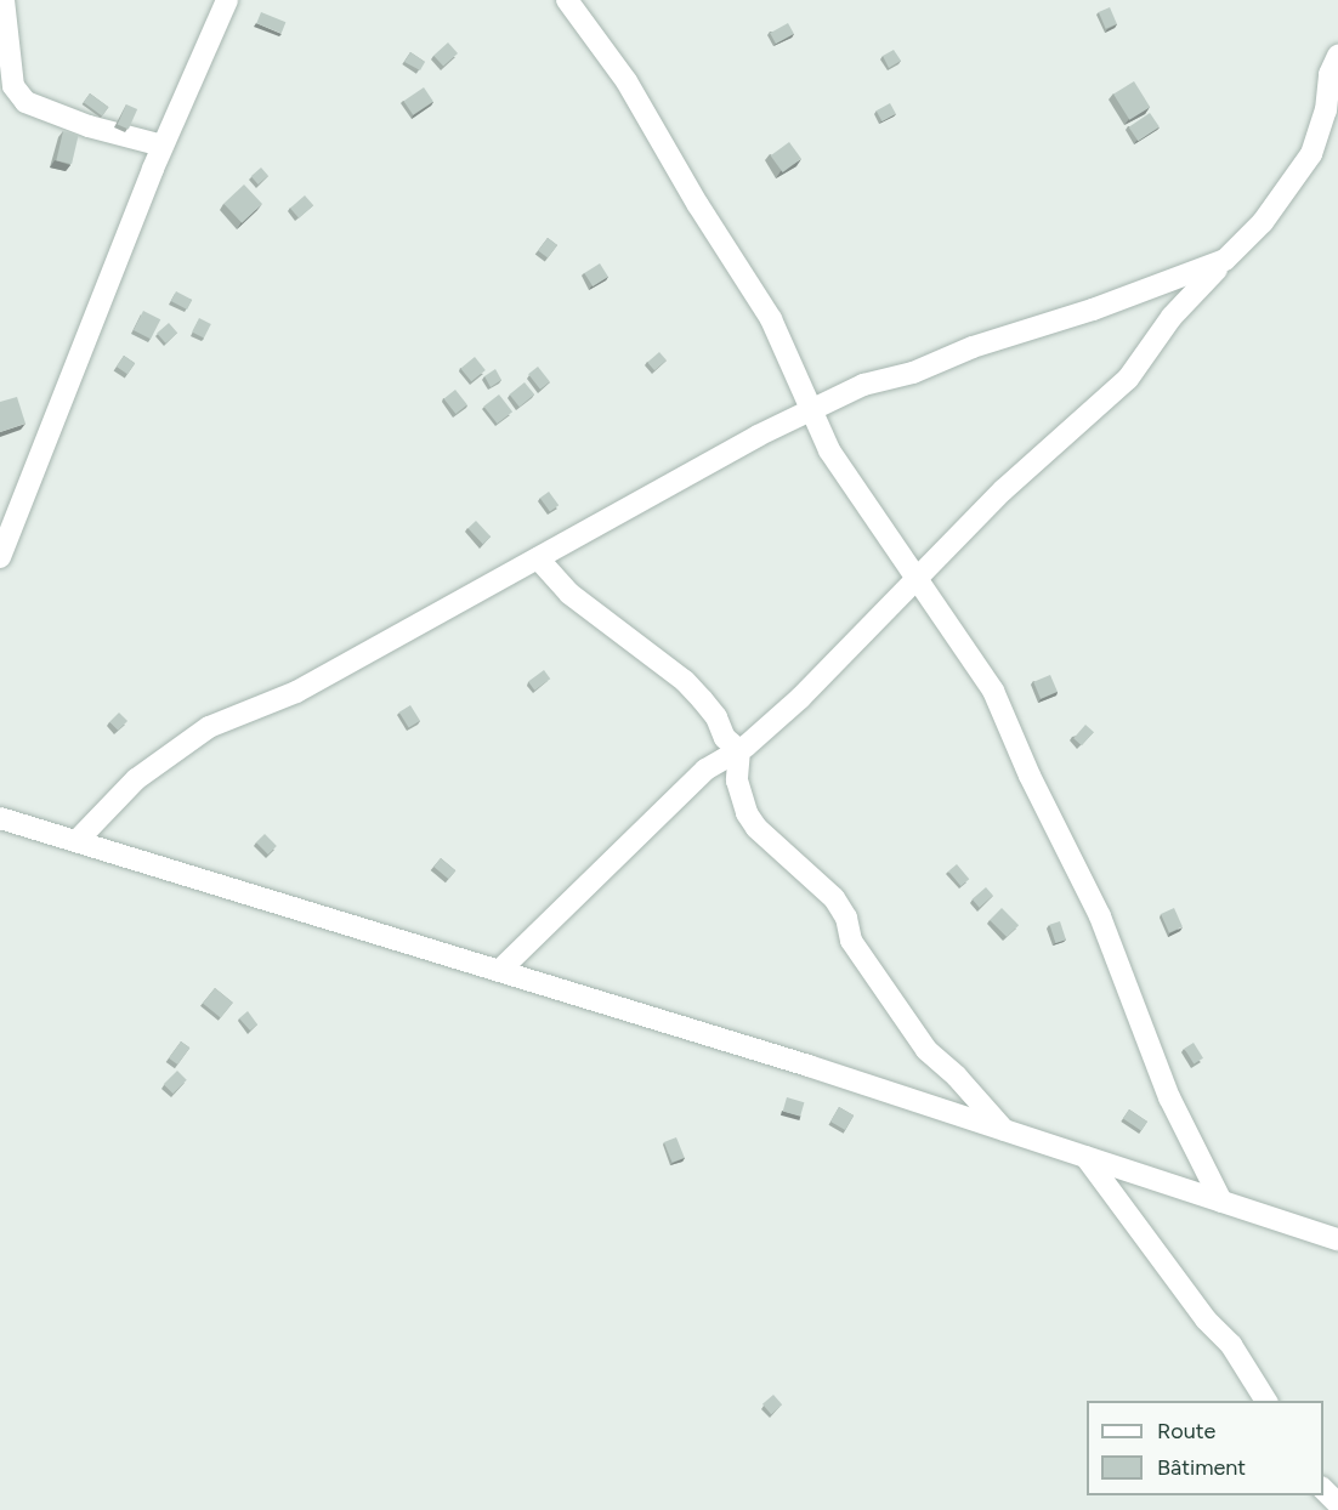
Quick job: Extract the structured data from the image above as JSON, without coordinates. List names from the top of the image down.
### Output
{
  "legend": ["Route", "Bâtiment"]
}
